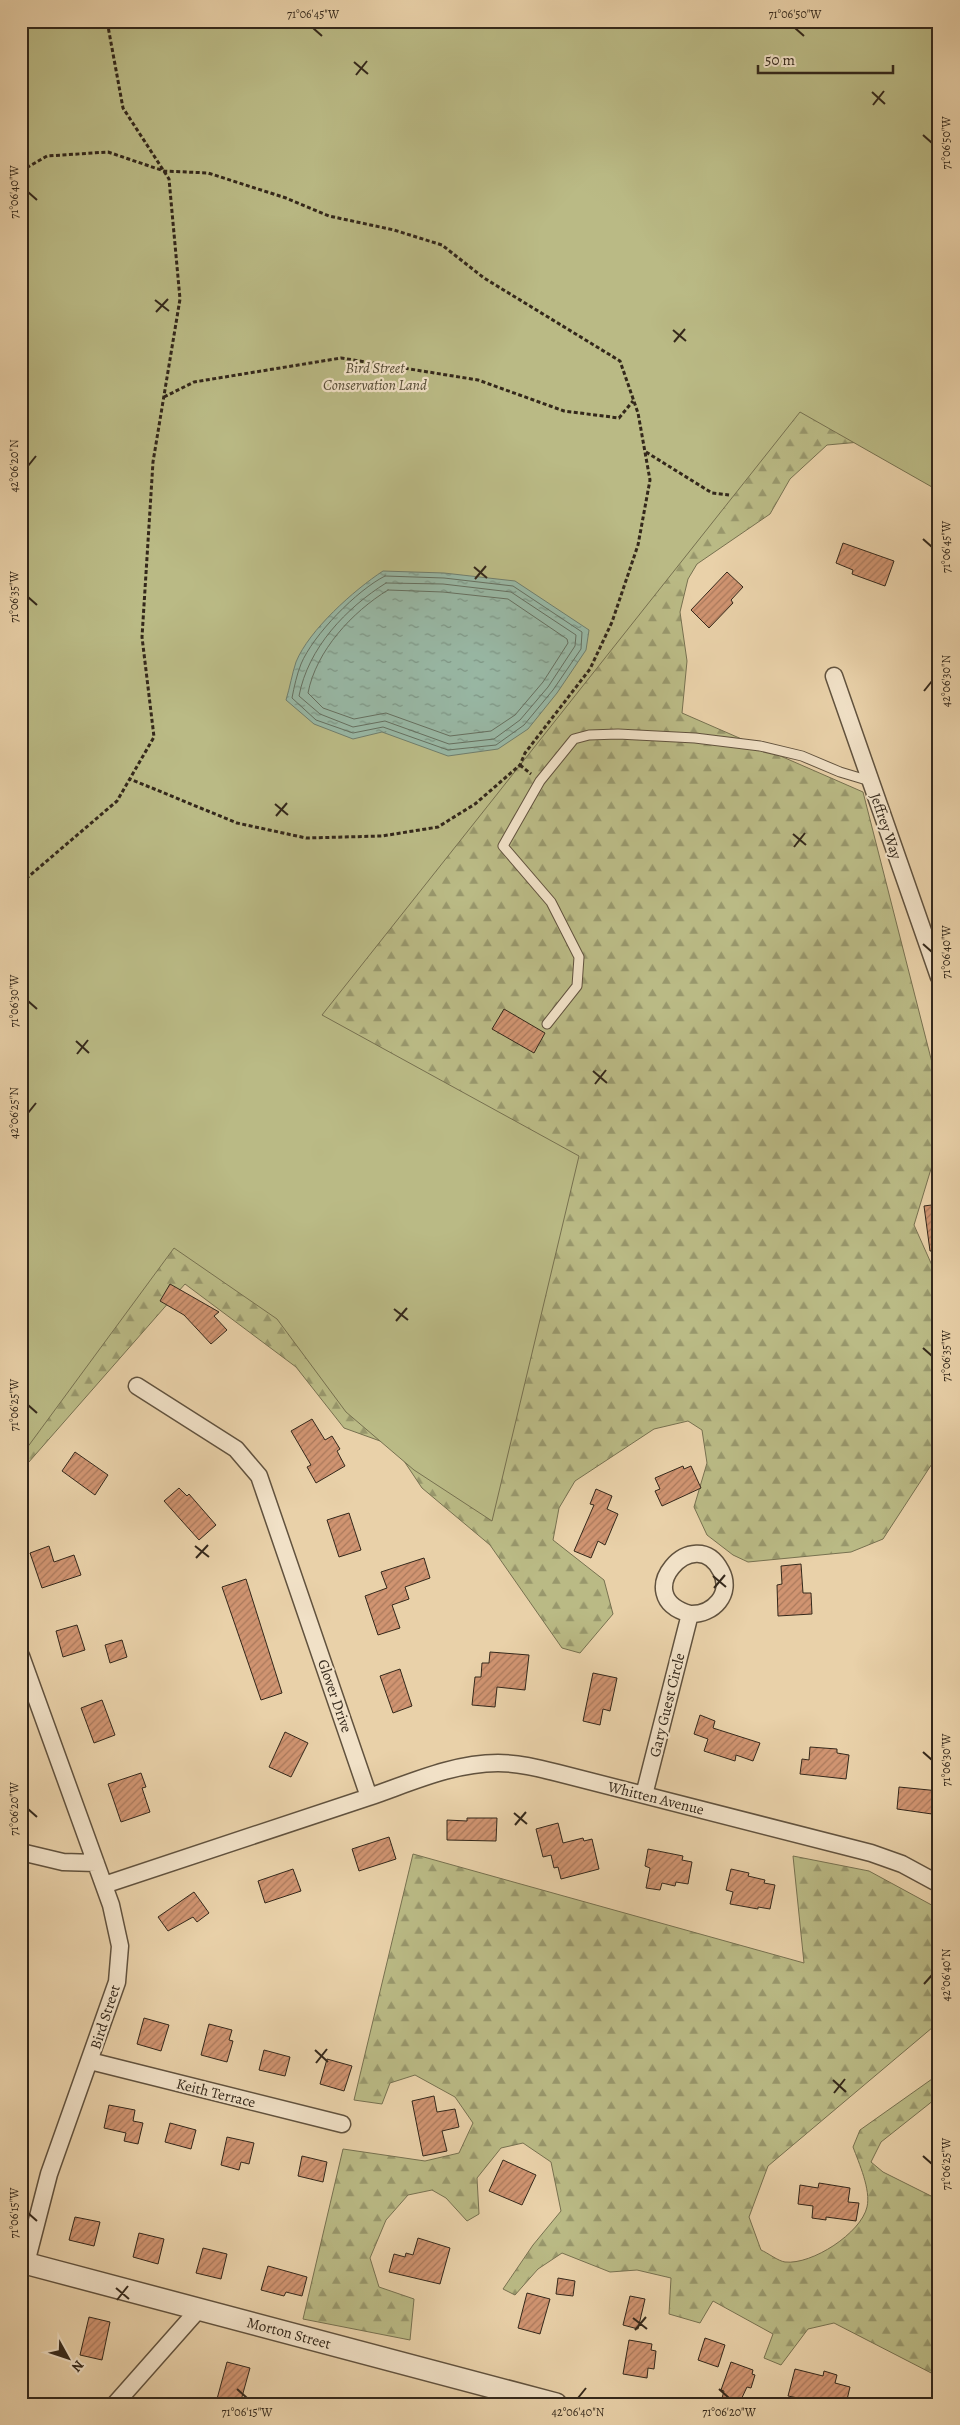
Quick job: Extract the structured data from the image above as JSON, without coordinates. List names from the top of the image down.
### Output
{
  "streets": {
    "street": [
      "Jeffrey Way",
      "Glover Drive",
      "Gary Guest Circle",
      "Whitten Avenue",
      "Bird Street",
      "Keith Terrace",
      "Morton Street"
    ]
  },
  "crossings": [
    ["Glover Drive", "Whitten Avenue"],
    ["Gary Guest Circle", "Whitten Avenue"],
    ["Bird Street", "Keith Terrace"],
    ["Bird Street", "Morton Street"]
  ],
  "parks": ["Bird Street Conservation Land"],
  "scale_bar": "50 m",
  "north": "bottom right",
  "coordinates": [
    "71°06'45\"W",
    "71°06'50\"W",
    "71°06'40\"W",
    "42°06'20\"N",
    "71°06'35\"W",
    "42°06'30\"N",
    "71°06'30\"W",
    "42°06'25\"N",
    "71°06'25\"W",
    "71°06'20\"W",
    "42°06'40\"N",
    "71°06'15\"W"
  ]
}
